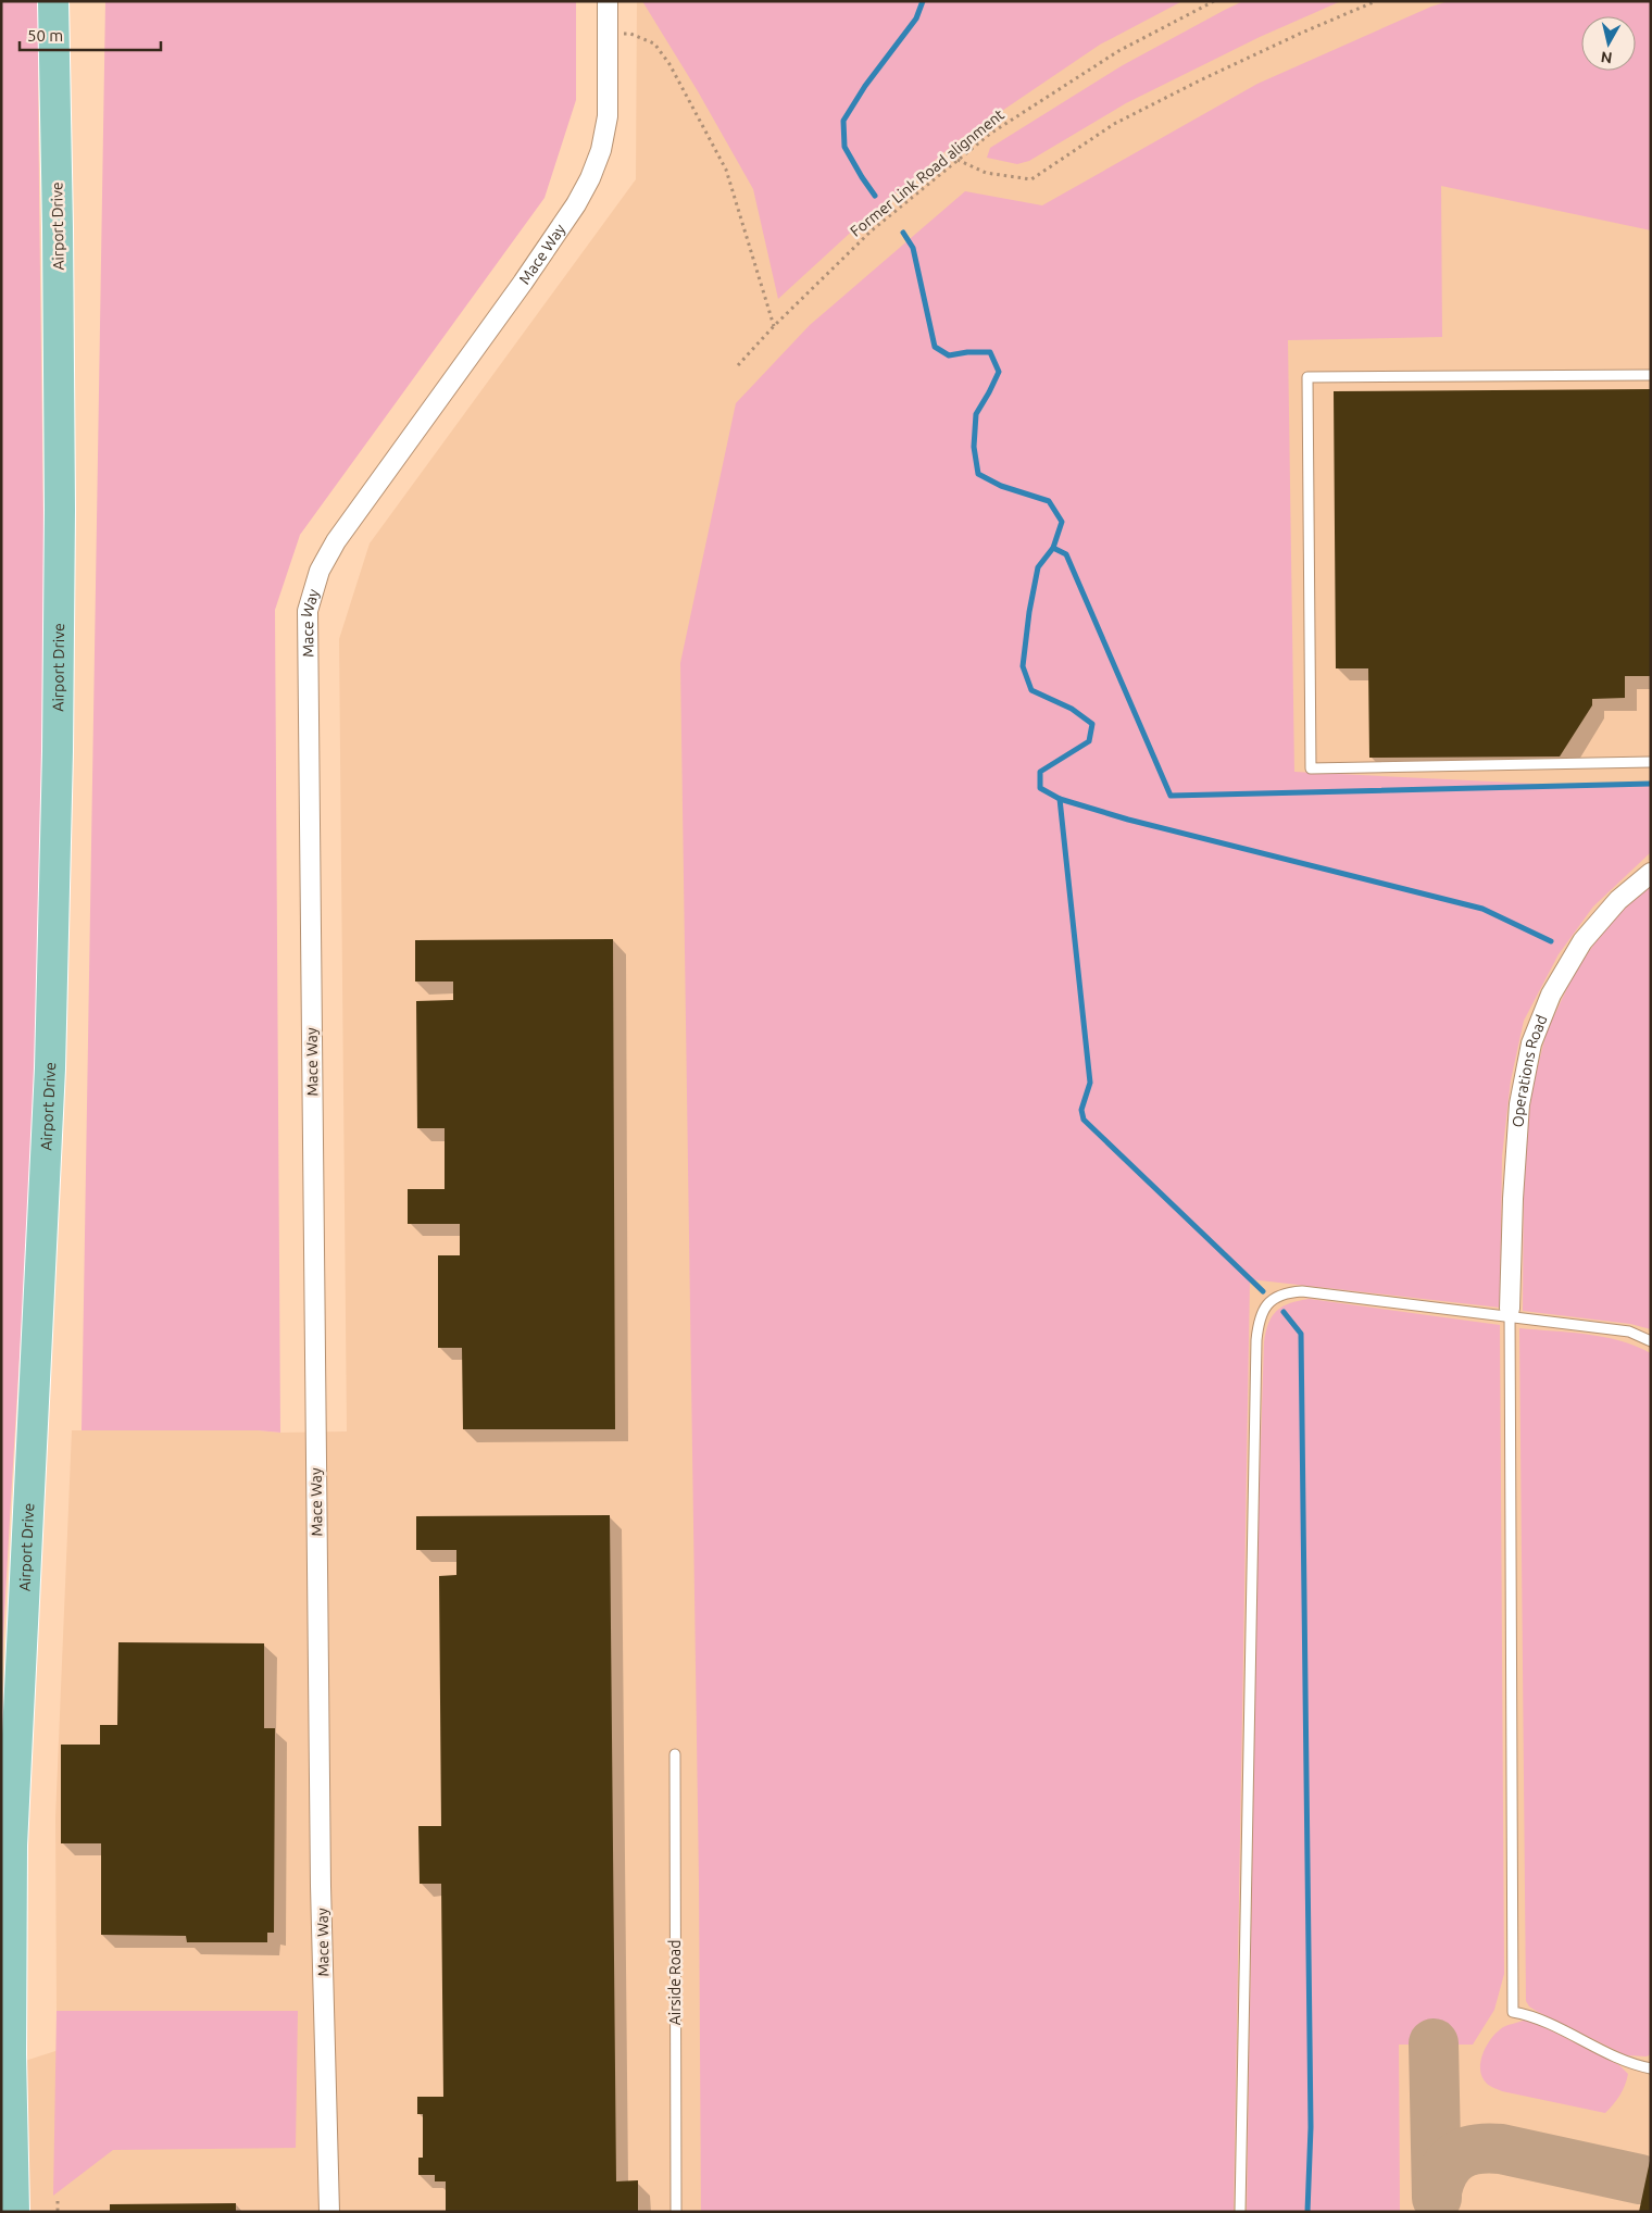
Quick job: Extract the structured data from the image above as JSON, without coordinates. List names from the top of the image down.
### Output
{
  "streets": {
    "main road": ["Airport Drive"],
    "street": ["Mace Way", "Operations Road"],
    "lane": ["Airside Road"],
    "path": ["Former Link Road alignment"]
  },
  "scale_bar": "50 m",
  "north": "bottom"
}
